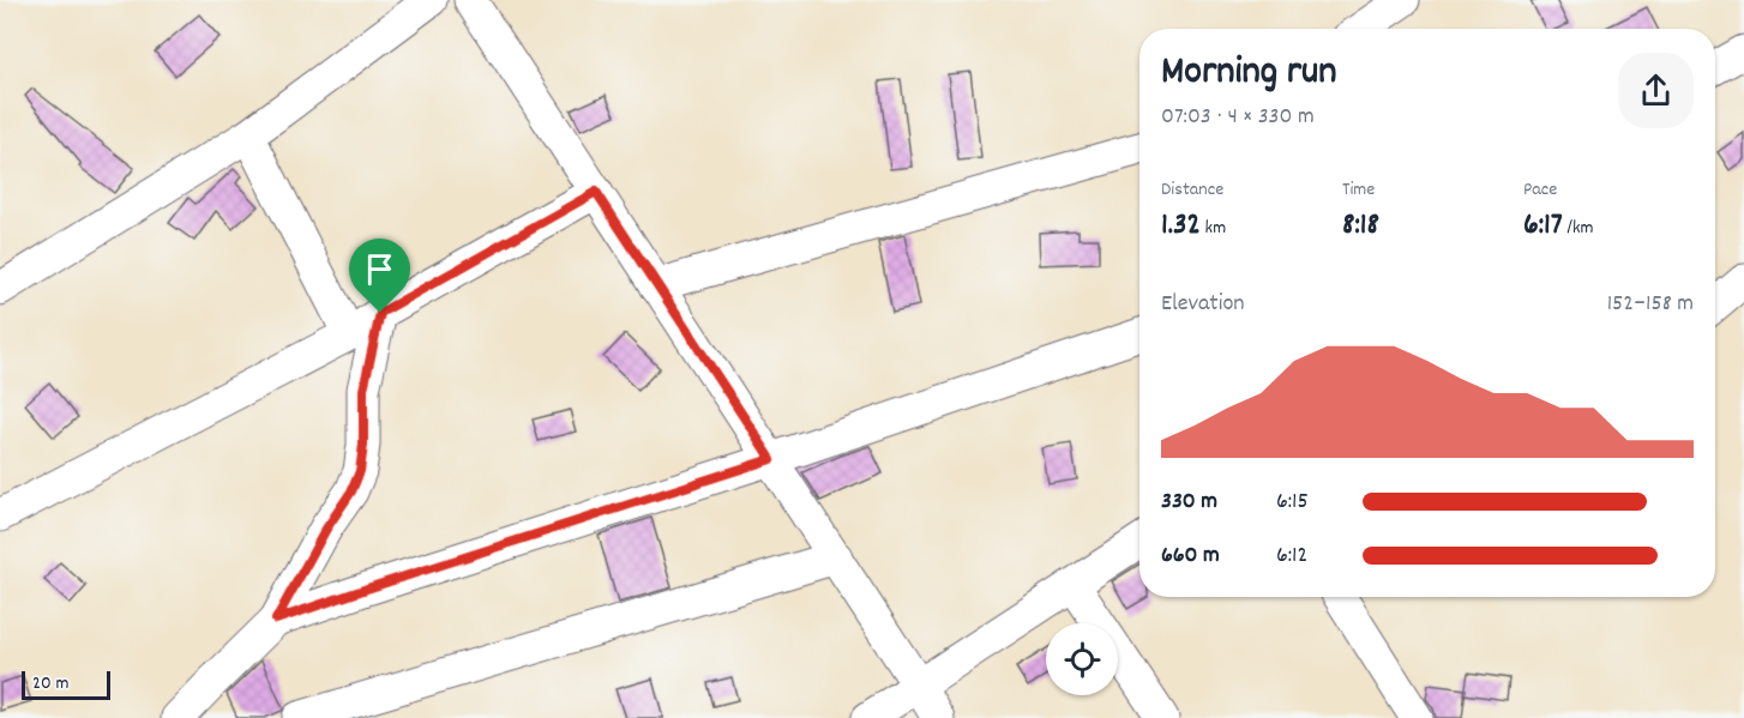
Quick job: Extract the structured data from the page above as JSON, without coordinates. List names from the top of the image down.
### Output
{
  "scale_bar": "20 m",
  "page": {
    "heading": ["Morning run", "07:03 · 4 × 330 m"],
    "stats": [
      ["Distance", "1.32 km"],
      ["Time", "8:18"],
      ["Pace", "6:17 /km"]
    ],
    "chart": ["Elevation", "152–158 m"],
    "list": [
      {
        "name": "330 m",
        "note": "6:15"
      },
      {
        "name": "660 m",
        "note": "6:12"
      }
    ],
    "scale": "20 m"
  }
}
